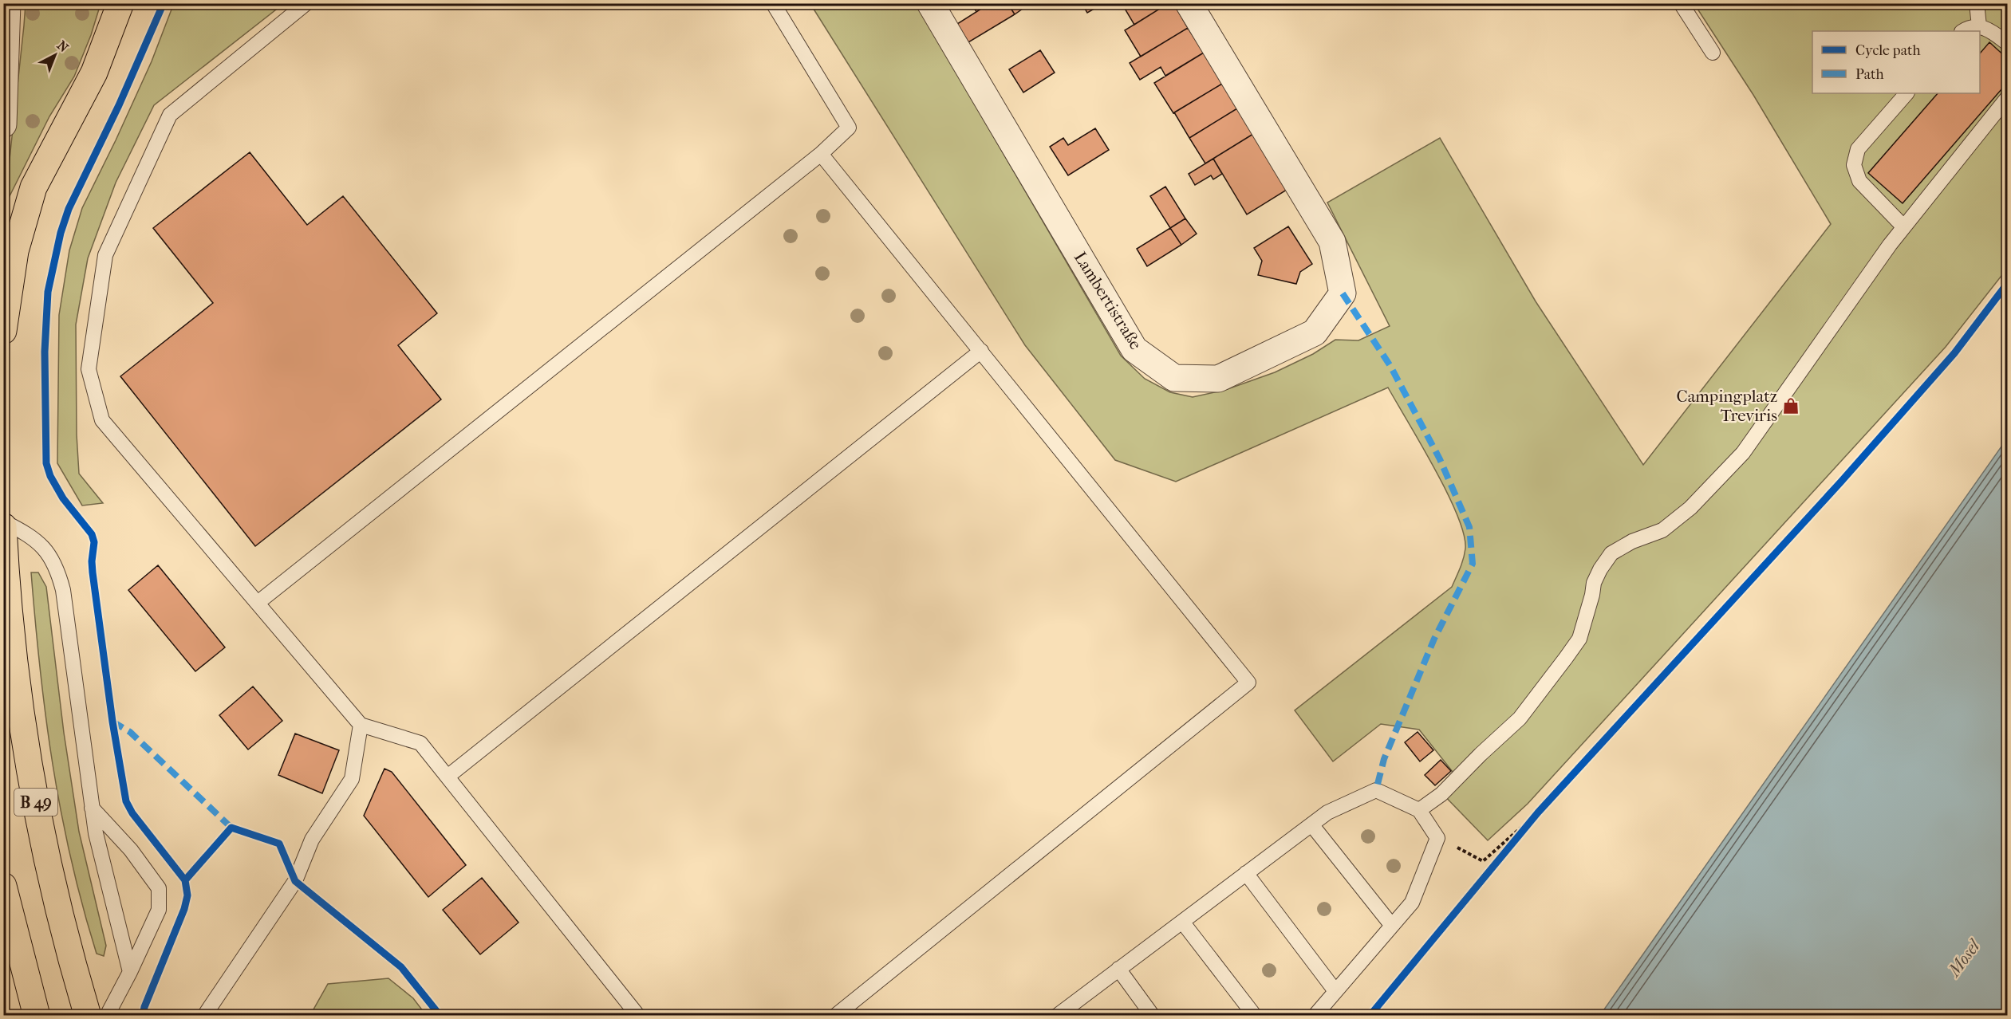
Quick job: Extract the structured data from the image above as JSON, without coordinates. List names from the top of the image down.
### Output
{
  "streets": {
    "main road": ["B 49"],
    "street": ["Lambertistraße"]
  },
  "water": ["Mosel"],
  "places": {
    "shop": ["Campingplatz Treviris"]
  },
  "legend": ["Cycle path", "Path"],
  "north": "top right"
}
